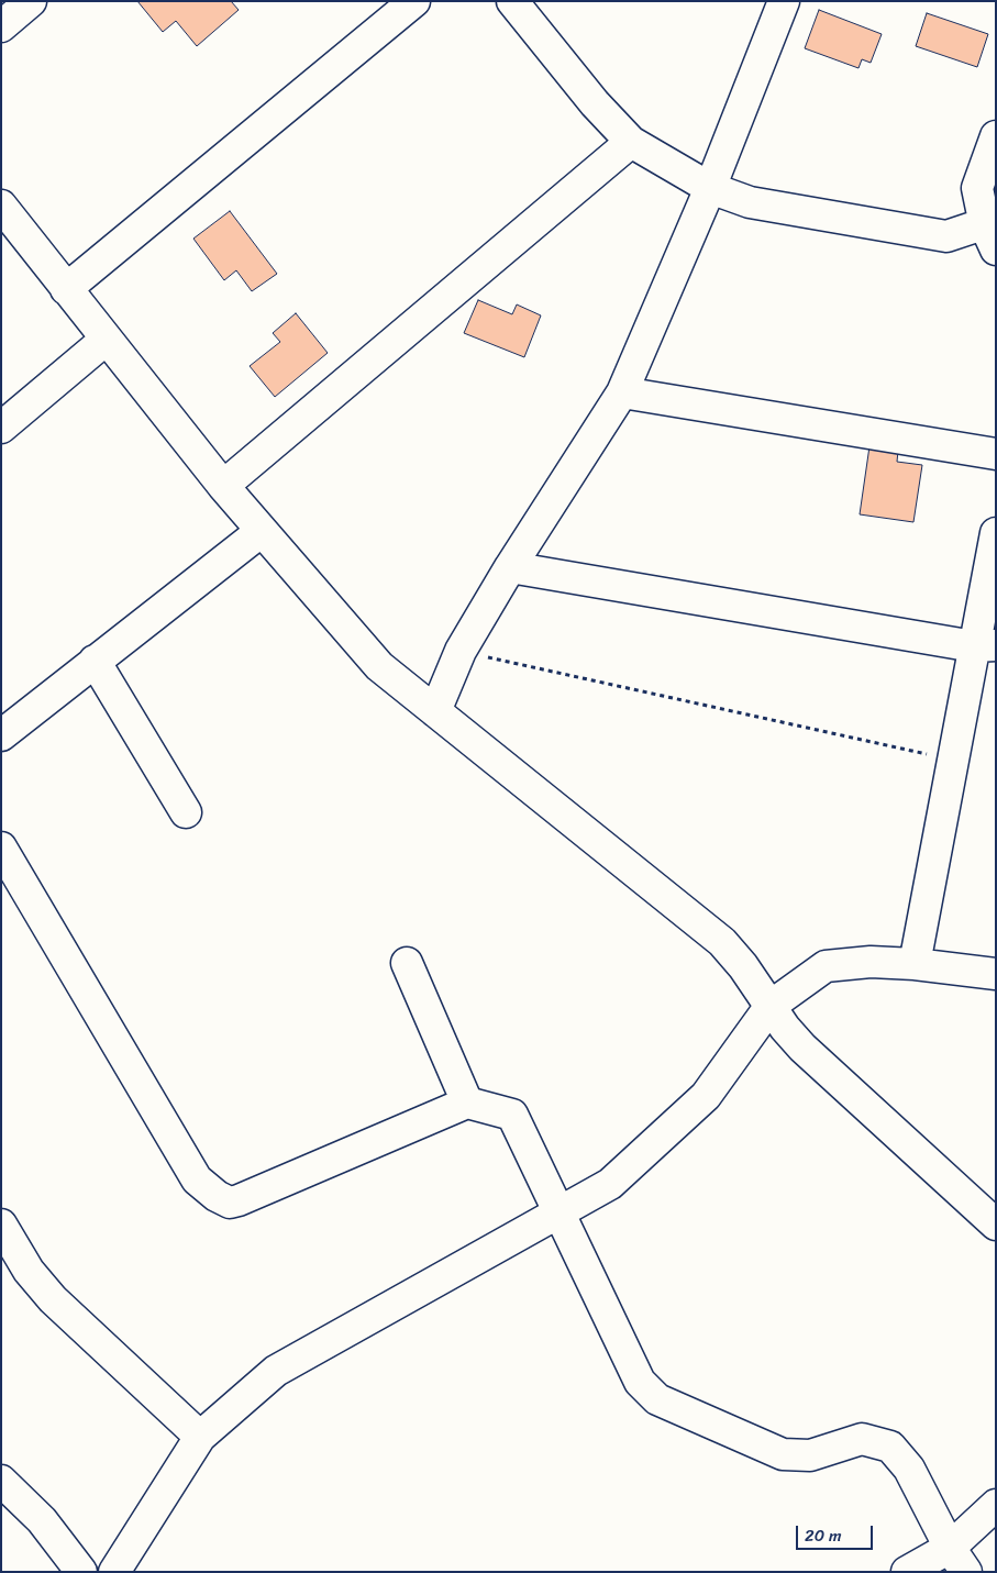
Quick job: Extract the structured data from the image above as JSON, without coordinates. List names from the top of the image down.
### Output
{
  "scale_bar": "20 m"
}
